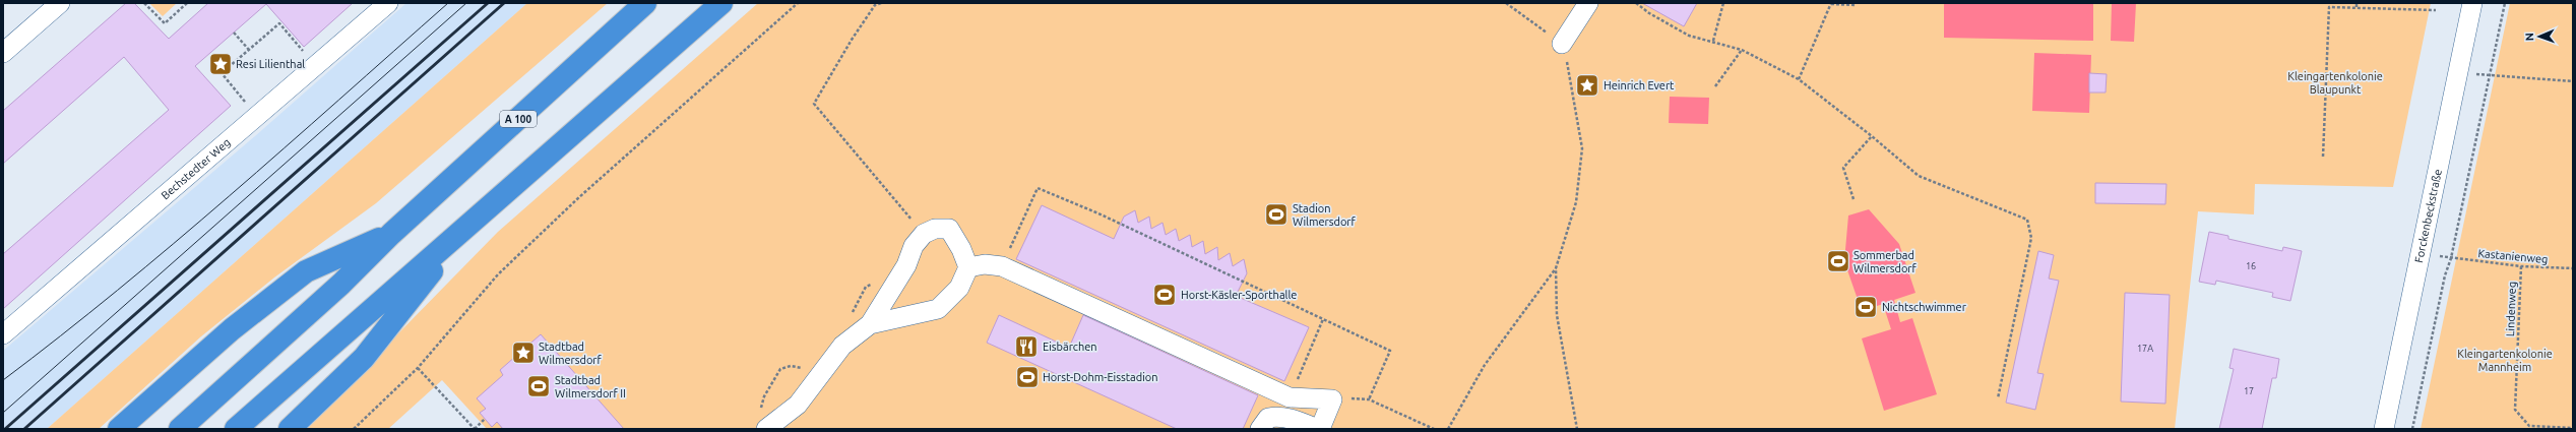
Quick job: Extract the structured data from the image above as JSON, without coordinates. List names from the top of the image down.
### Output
{
  "streets": {
    "highway": ["A 100"],
    "street": ["Bechstedter Weg", "Forckenbeckstraße"],
    "path": ["Kastanienweg", "Lindenweg"]
  },
  "crossings": [
    ["Kastanienweg", "Lindenweg"]
  ],
  "parks": ["Kleingartenkolonie Blaupunkt", "Kleingartenkolonie Mannheim"],
  "places": {
    "place": ["Resi Lilienthal", "Heinrich Evert", "Stadtbad Wilmersdorf"],
    "sports": [
      "Stadion Wilmersdorf",
      "Sommerbad Wilmersdorf",
      "Horst-Käsler-Sporthalle",
      "Nichtschwimmer",
      "Horst-Dohm-Eisstadion",
      "Stadtbad Wilmersdorf II"
    ],
    "restaurant": ["Eisbärchen"]
  },
  "house_numbers": ["16", "17A", "17"],
  "north": "left"
}
